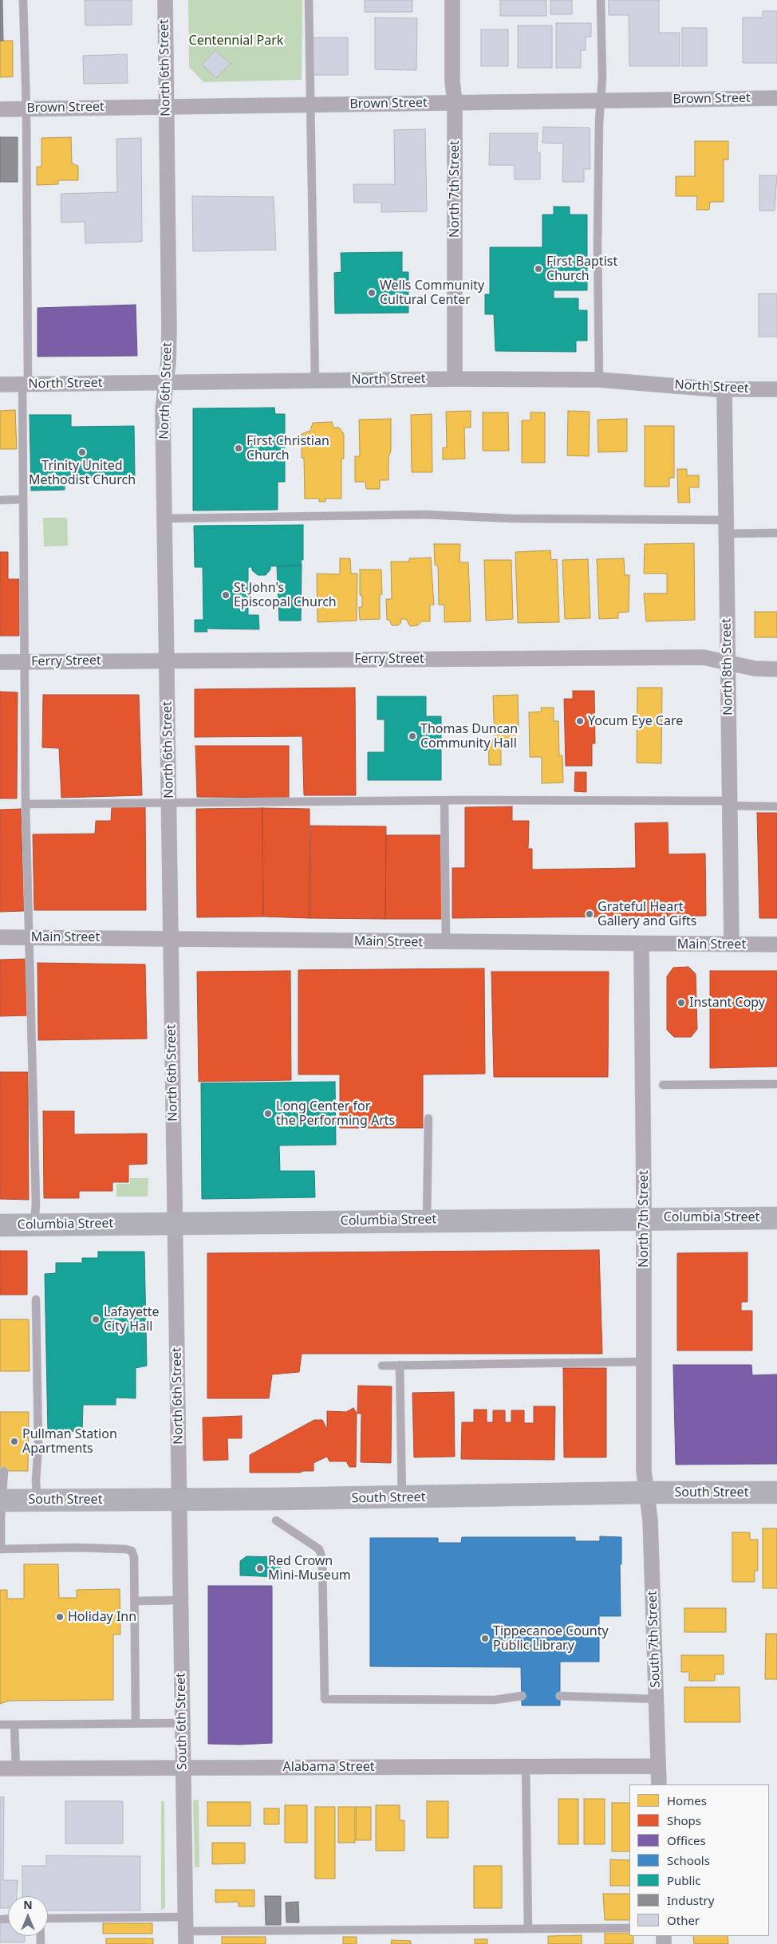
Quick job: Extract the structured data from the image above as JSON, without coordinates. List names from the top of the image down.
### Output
{
  "streets": {
    "main road": ["Columbia Street", "South Street"],
    "street": [
      "North 6th Street",
      "Brown Street",
      "North 7th Street",
      "North Street",
      "Ferry Street",
      "North 8th Street",
      "Main Street",
      "South 7th Street",
      "South 6th Street",
      "Alabama Street"
    ]
  },
  "crossings": [
    ["North 6th Street", "Brown Street"],
    ["North 6th Street", "North Street"],
    ["North 6th Street", "Ferry Street"],
    ["North 6th Street", "Main Street"],
    ["North 6th Street", "Columbia Street"],
    ["North 6th Street", "South Street"],
    ["North 6th Street", "South 6th Street"],
    ["Brown Street", "North 7th Street"],
    ["North 7th Street", "North Street"],
    ["North 7th Street", "Main Street"],
    ["North 7th Street", "Columbia Street"],
    ["North 7th Street", "South Street"],
    ["North 7th Street", "South 7th Street"],
    ["North Street", "North 8th Street"],
    ["Ferry Street", "North 8th Street"],
    ["North 8th Street", "Main Street"],
    ["South Street", "South 7th Street"],
    ["South Street", "South 6th Street"],
    ["South 7th Street", "Alabama Street"],
    ["South 6th Street", "Alabama Street"]
  ],
  "parks": ["Centennial Park"],
  "places": [
    "First Baptist Church",
    "Wells Community Cultural Center",
    "First Christian Church",
    "Trinity United Methodist Church",
    "St John's Episcopal Church",
    "Yocum Eye Care",
    "Thomas Duncan Community Hall",
    "Grateful Heart Gallery and Gifts",
    "Instant Copy",
    "Long Center for the Performing Arts",
    "Lafayette City Hall",
    "Pullman Station Apartments",
    "Red Crown Mini-Museum",
    "Holiday Inn",
    "Tippecanoe County Public Library"
  ],
  "legend": [
    "Homes",
    "Shops",
    "Offices",
    "Schools",
    "Public",
    "Industry",
    "Other"
  ],
  "north": "top"
}
